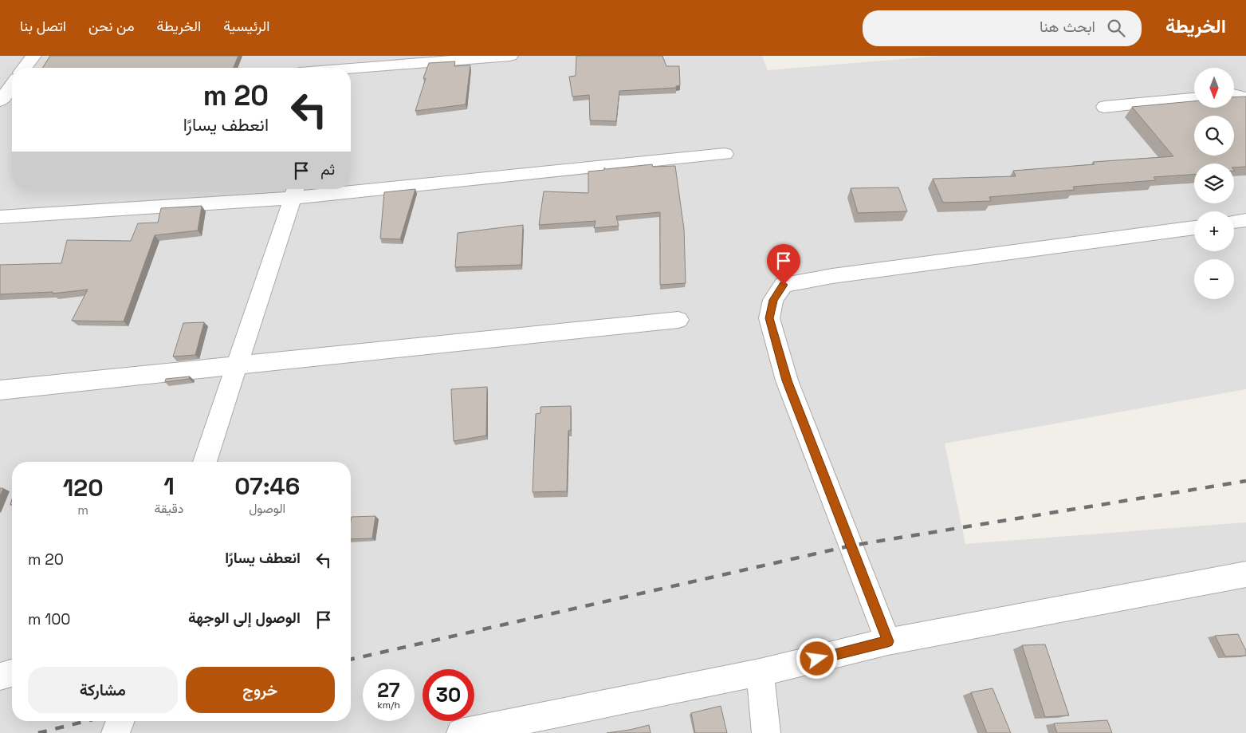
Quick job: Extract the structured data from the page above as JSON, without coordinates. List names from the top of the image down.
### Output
{
  "north": "bottom",
  "page": {
    "header": "الخريطة",
    "search": "ابحث هنا",
    "nav": [
      "الرئيسية",
      "الخريطة",
      "من نحن",
      "اتصل بنا"
    ],
    "map_buttons": ["+", "−"],
    "turn": ["20 m", "انعطف يسارًا"],
    "then": "ثم",
    "eta": [
      "07:46",
      "الوصول",
      "1",
      "دقيقة",
      "120",
      "m"
    ],
    "list": [
      {
        "name": "انعطف يسارًا",
        "value": "20 m"
      },
      {
        "name": "الوصول إلى الوجهة",
        "value": "100 m"
      }
    ],
    "buttons": ["خروج", "مشاركة"],
    "speed": "27 km/h",
    "limit": "30"
  }
}
